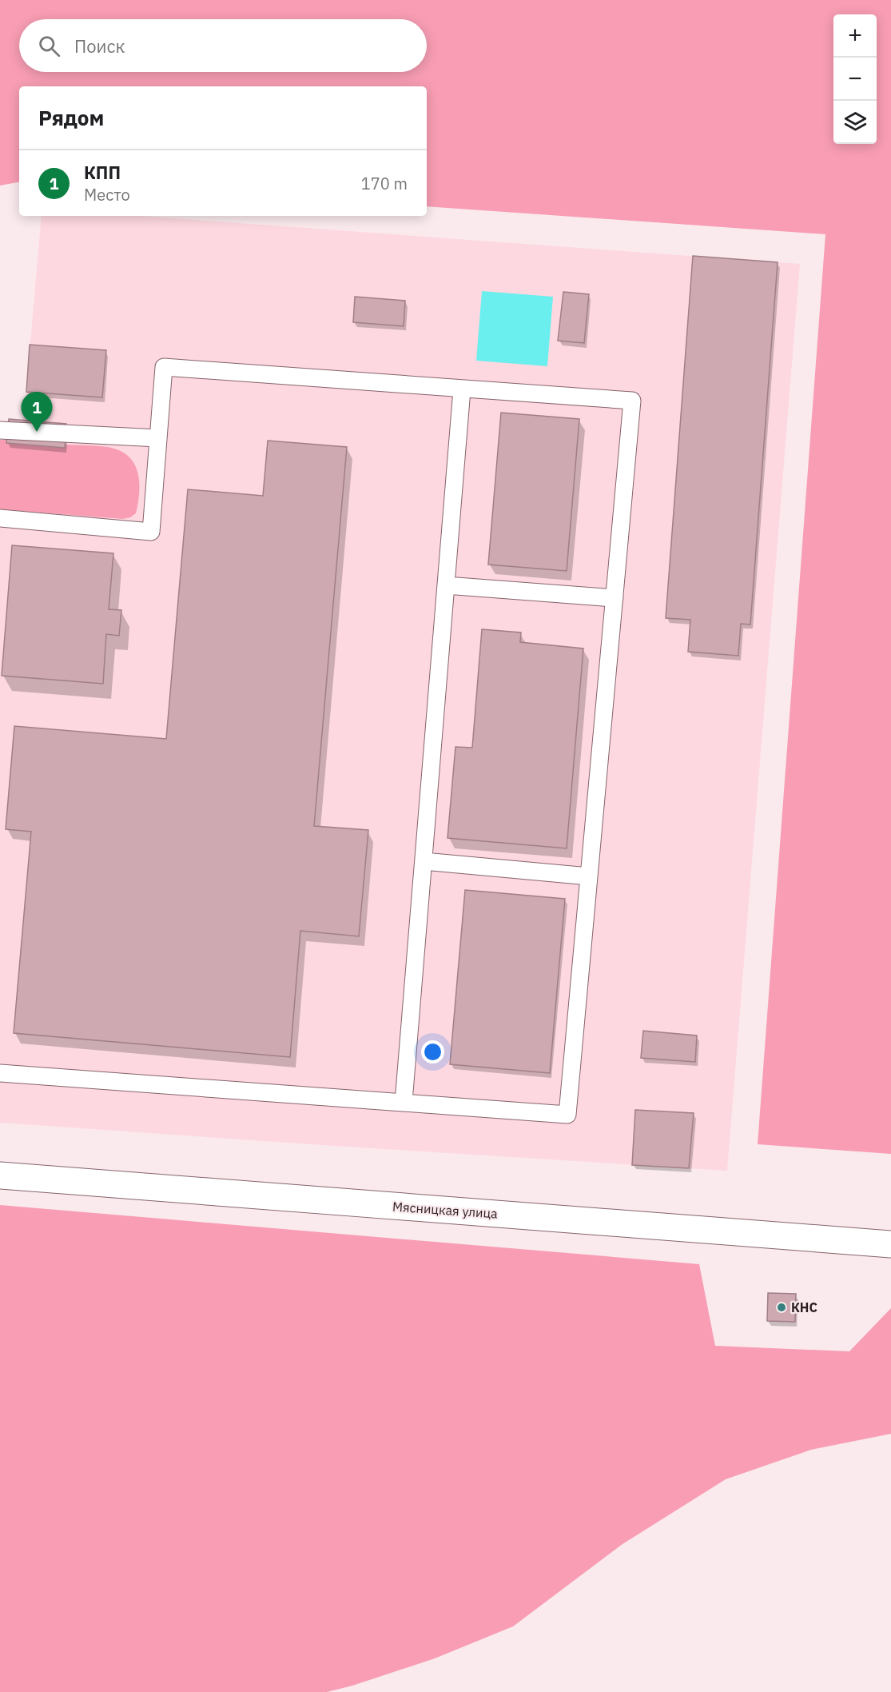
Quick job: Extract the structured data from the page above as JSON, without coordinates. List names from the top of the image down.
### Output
{
  "streets": {
    "street": ["Мясницкая улица"]
  },
  "places": ["КНС"],
  "page": {
    "map_buttons": ["+", "−"],
    "search": "Поиск",
    "heading": "Рядом",
    "list": [
      {
        "mark": "1",
        "name": "КПП",
        "note": "Место",
        "value": "170 m"
      }
    ],
    "pins": "1"
  }
}
